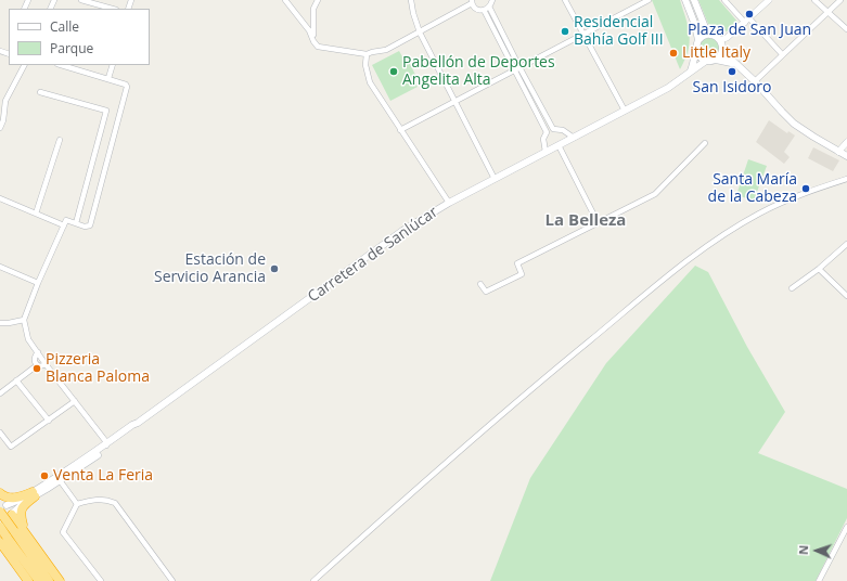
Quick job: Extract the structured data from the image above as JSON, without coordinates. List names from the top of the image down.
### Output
{
  "streets": {
    "main road": ["Carretera de Sanlúcar"]
  },
  "districts": ["La Belleza"],
  "places": [
    "Plaza de San Juan",
    "Residencial Bahía Golf III",
    "Little Italy",
    "Pabellón de Deportes Angelita Alta",
    "San Isidoro",
    "Santa María de la Cabeza",
    "Estación de Servicio Arancia",
    "Pizzeria Blanca Paloma",
    "Venta La Feria"
  ],
  "legend": ["Calle", "Parque"],
  "north": "left"
}
